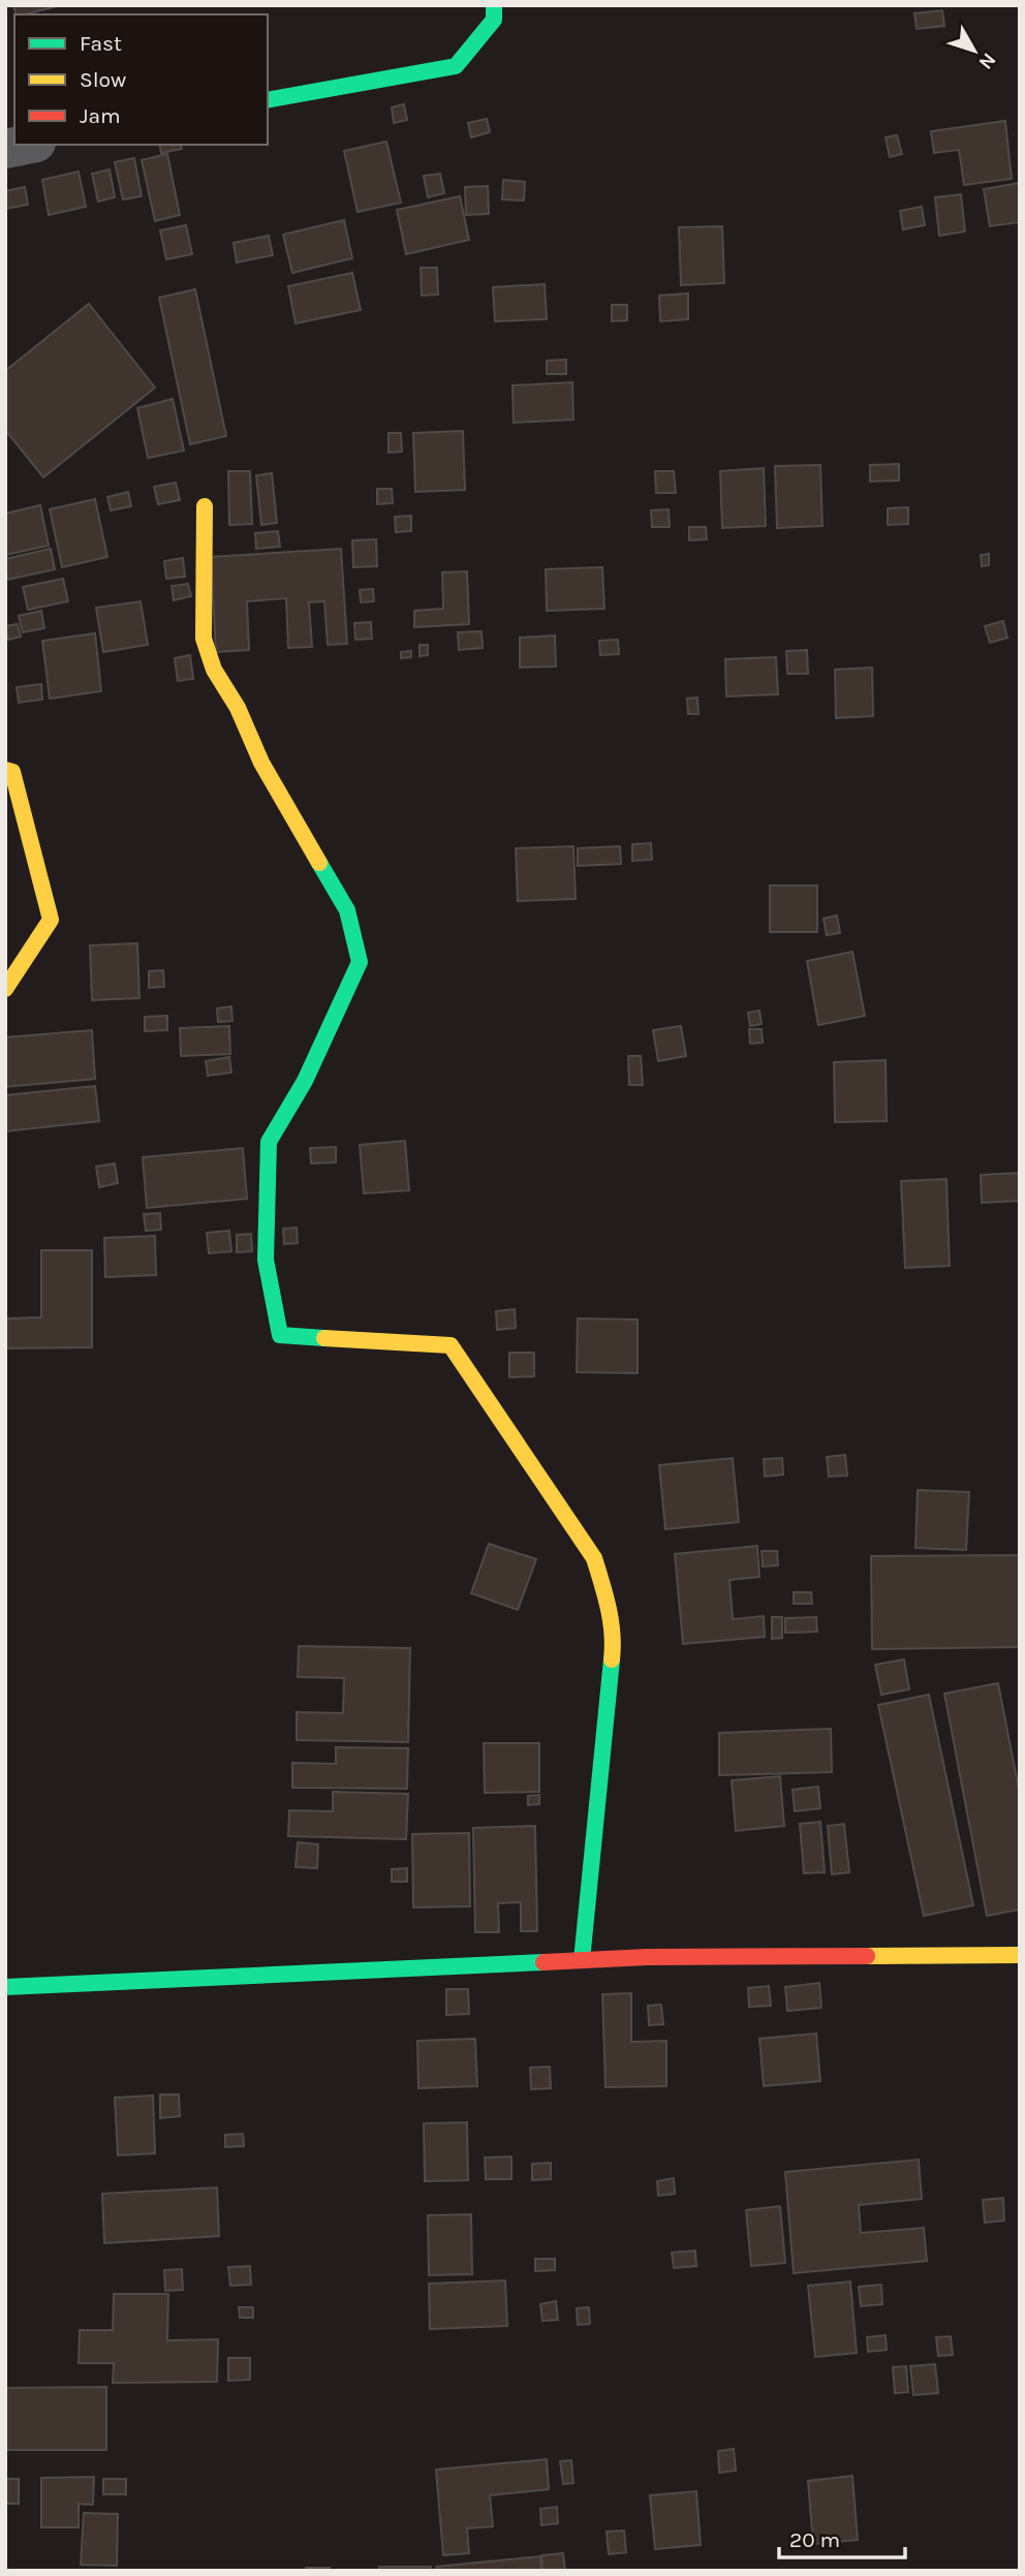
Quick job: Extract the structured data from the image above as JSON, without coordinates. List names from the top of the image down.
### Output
{
  "legend": ["Fast", "Slow", "Jam"],
  "scale_bar": "20 m",
  "north": "bottom right"
}
